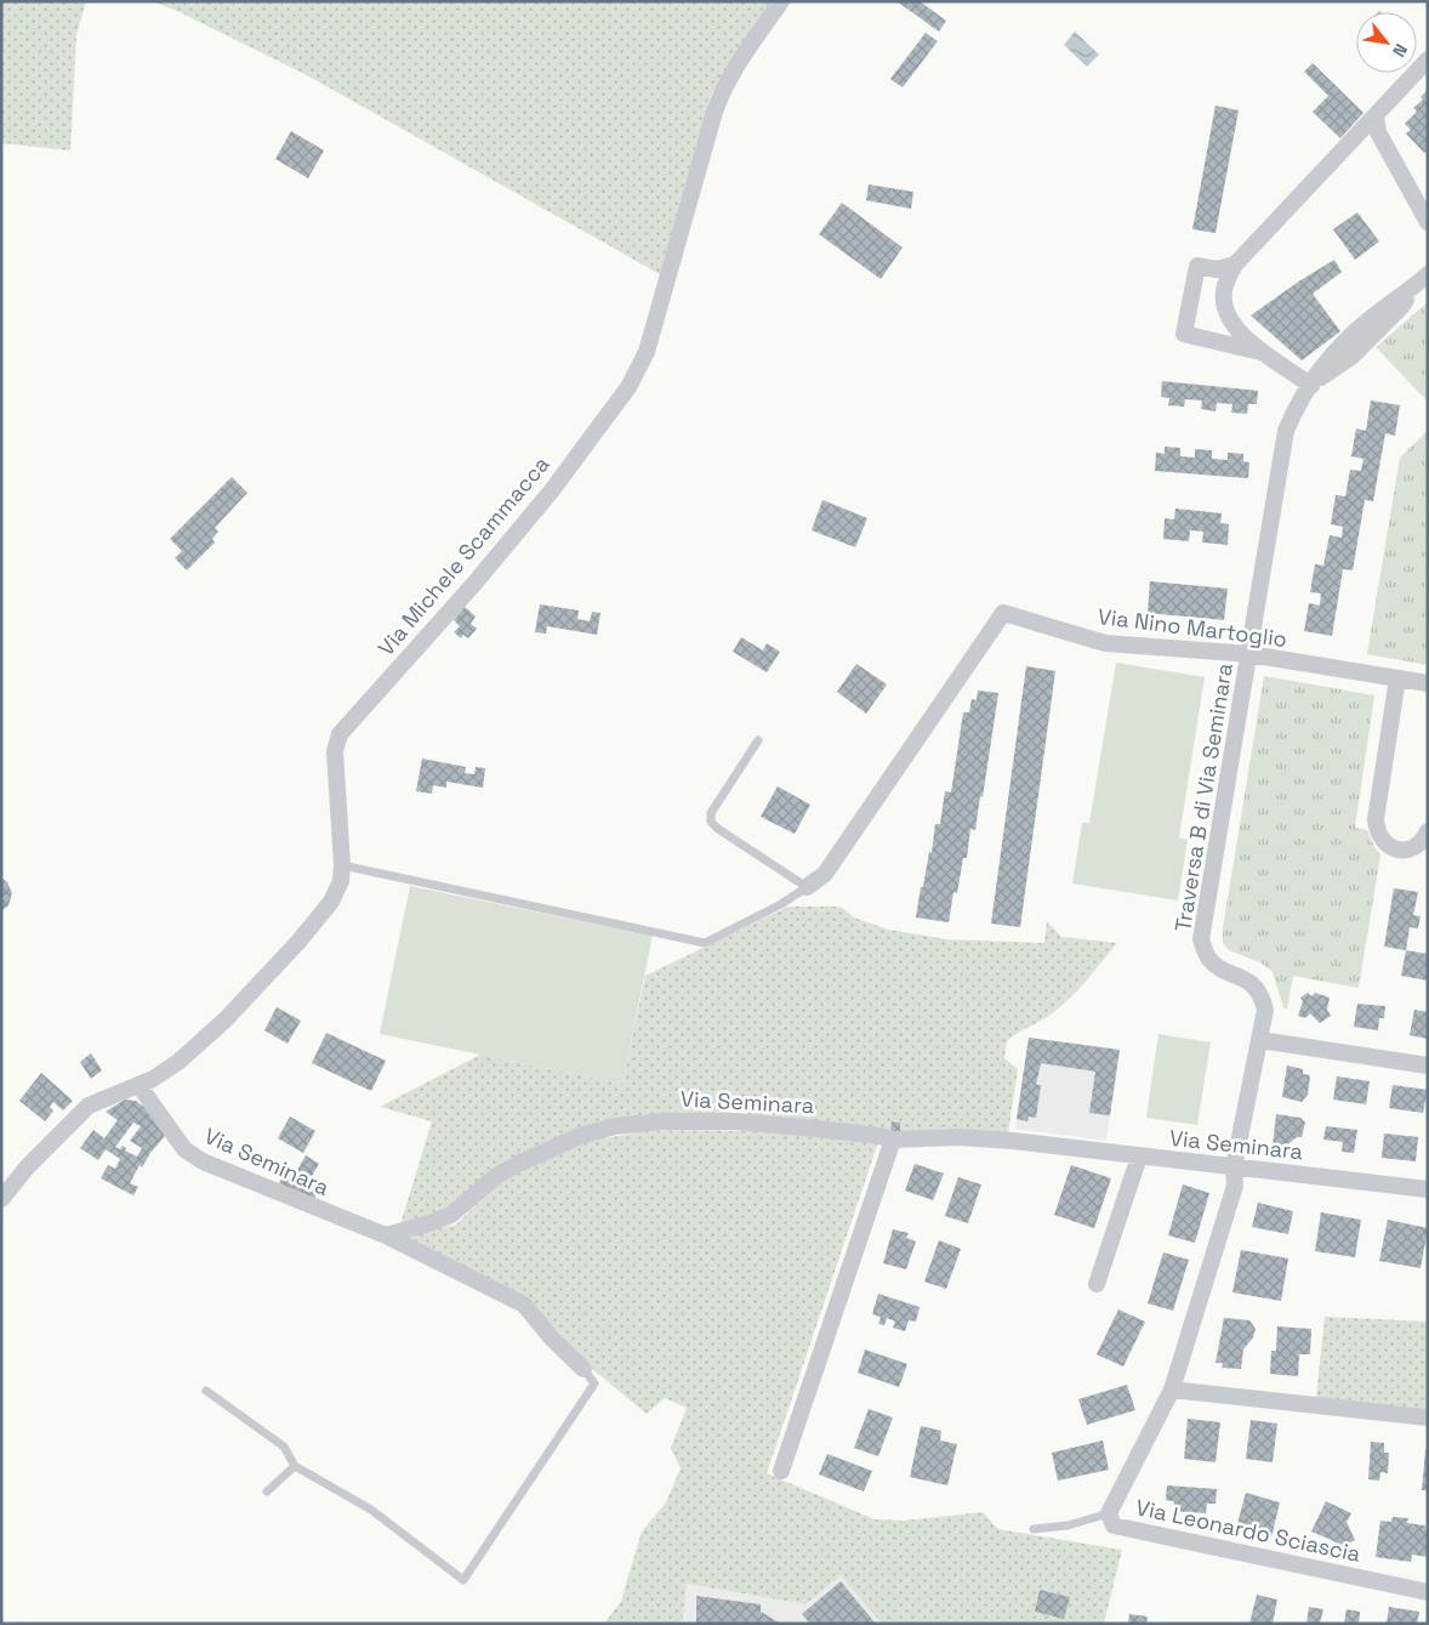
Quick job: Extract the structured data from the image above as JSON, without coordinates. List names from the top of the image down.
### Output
{
  "streets": {
    "street": [
      "Via Michele Scammacca",
      "Via Nino Martoglio",
      "Traversa B di Via Seminara",
      "Via Seminara",
      "Via Leonardo Sciascia"
    ]
  },
  "crossings": [
    ["Via Michele Scammacca", "Via Seminara"],
    ["Via Nino Martoglio", "Traversa B di Via Seminara"],
    ["Traversa B di Via Seminara", "Via Seminara"],
    ["Traversa B di Via Seminara", "Via Leonardo Sciascia"],
    ["Via Seminara", "Via Leonardo Sciascia"]
  ],
  "north": "bottom right"
}
